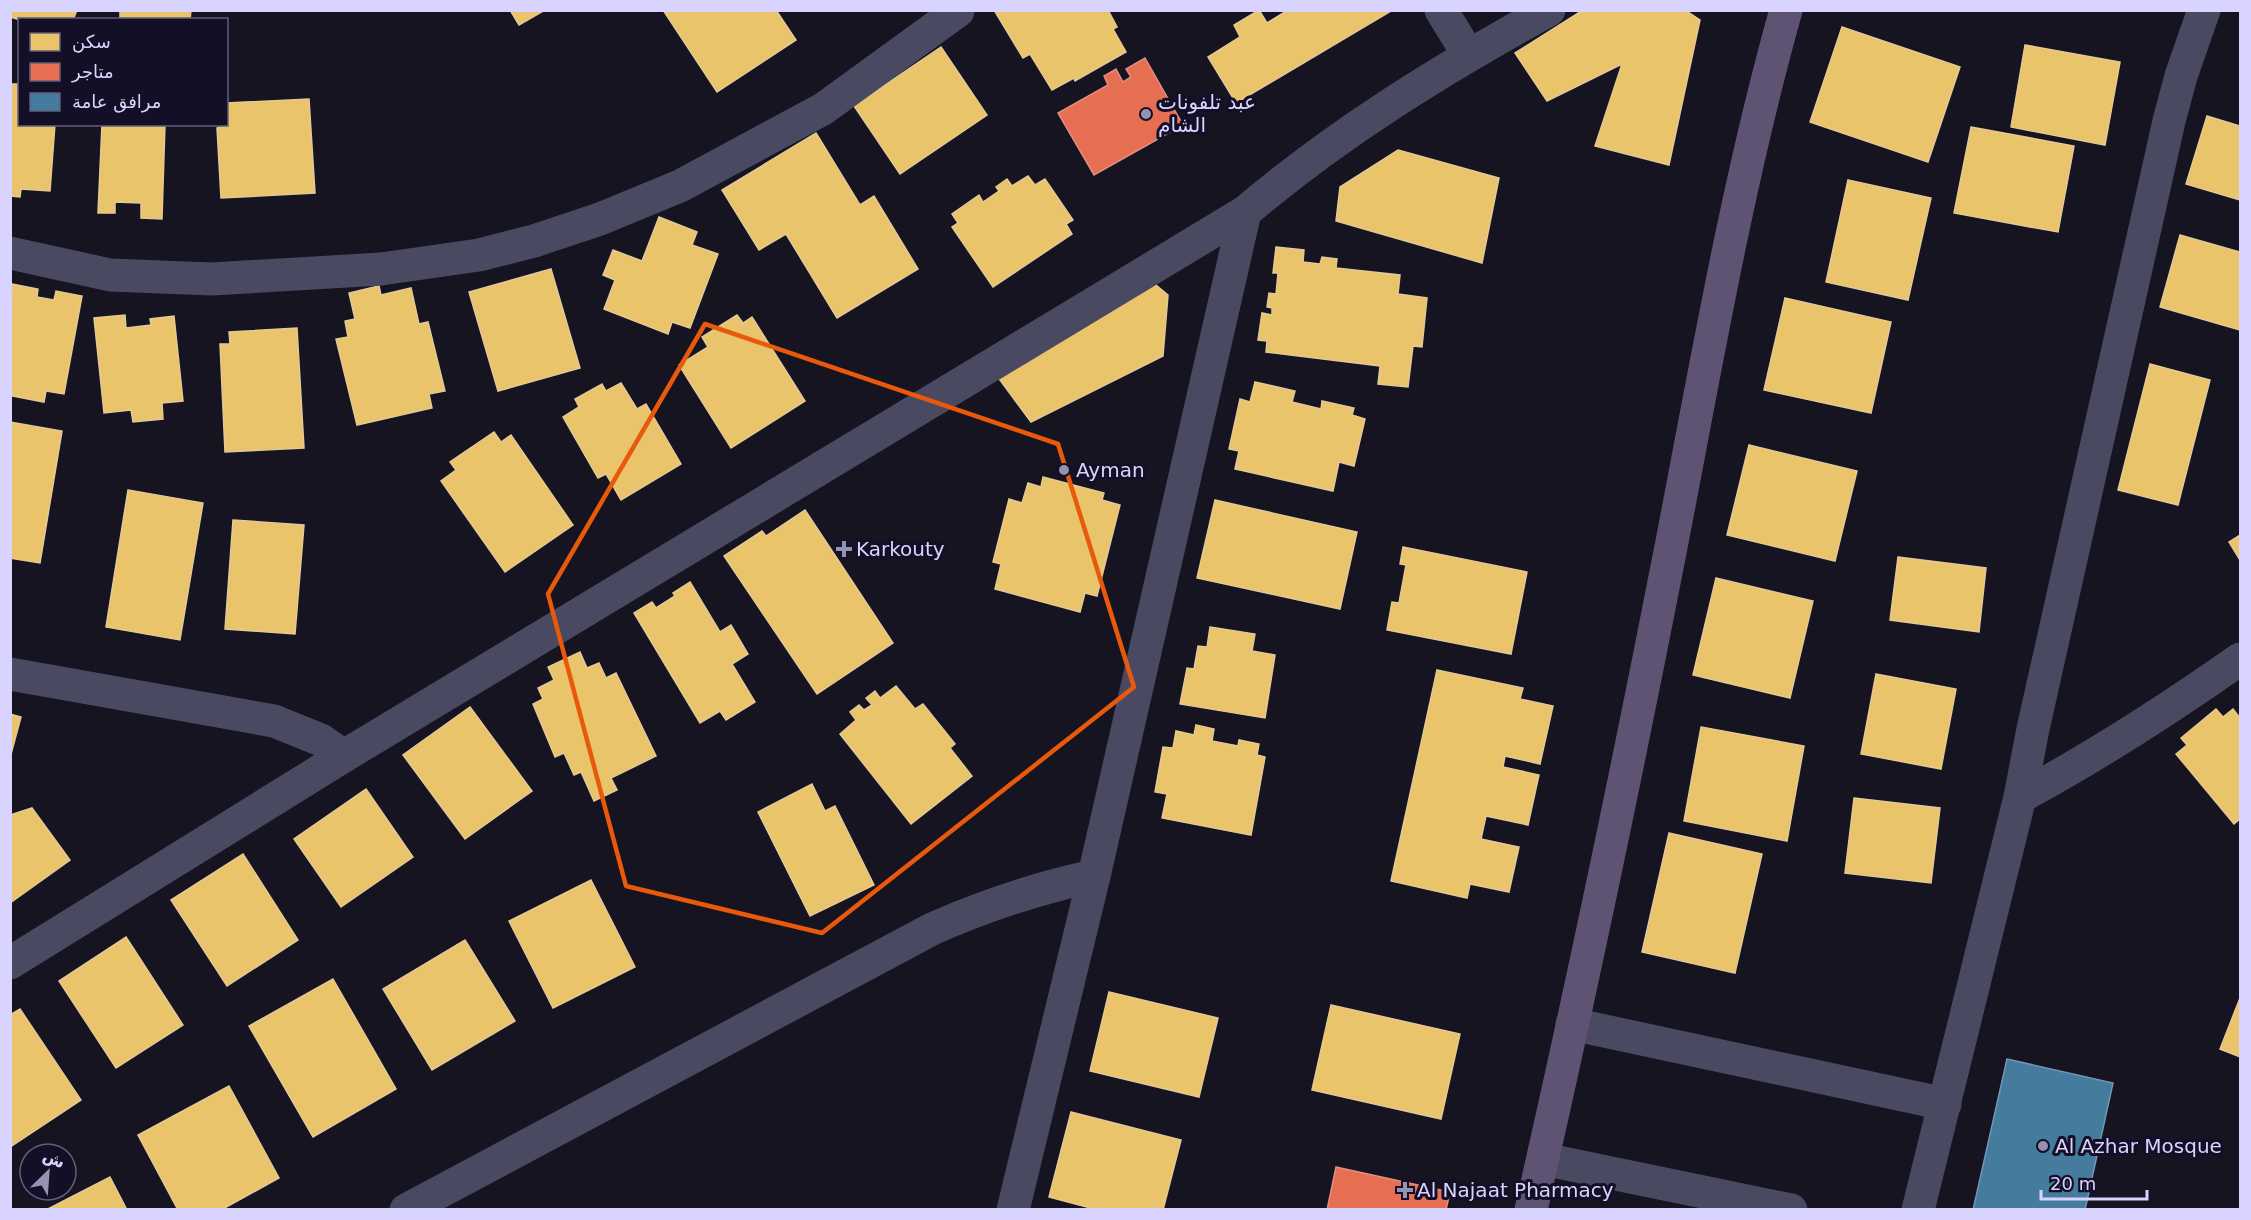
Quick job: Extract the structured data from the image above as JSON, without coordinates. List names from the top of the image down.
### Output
{
  "places": {
    "other": ["عبد تلفونات الشام", "Ayman", "Al Azhar Mosque"],
    "health": ["Karkouty", "Al Najaat Pharmacy"]
  },
  "legend": ["سكن", "متاجر", "مرافق عامة"],
  "scale_bar": "20 m",
  "north": "top right"
}
